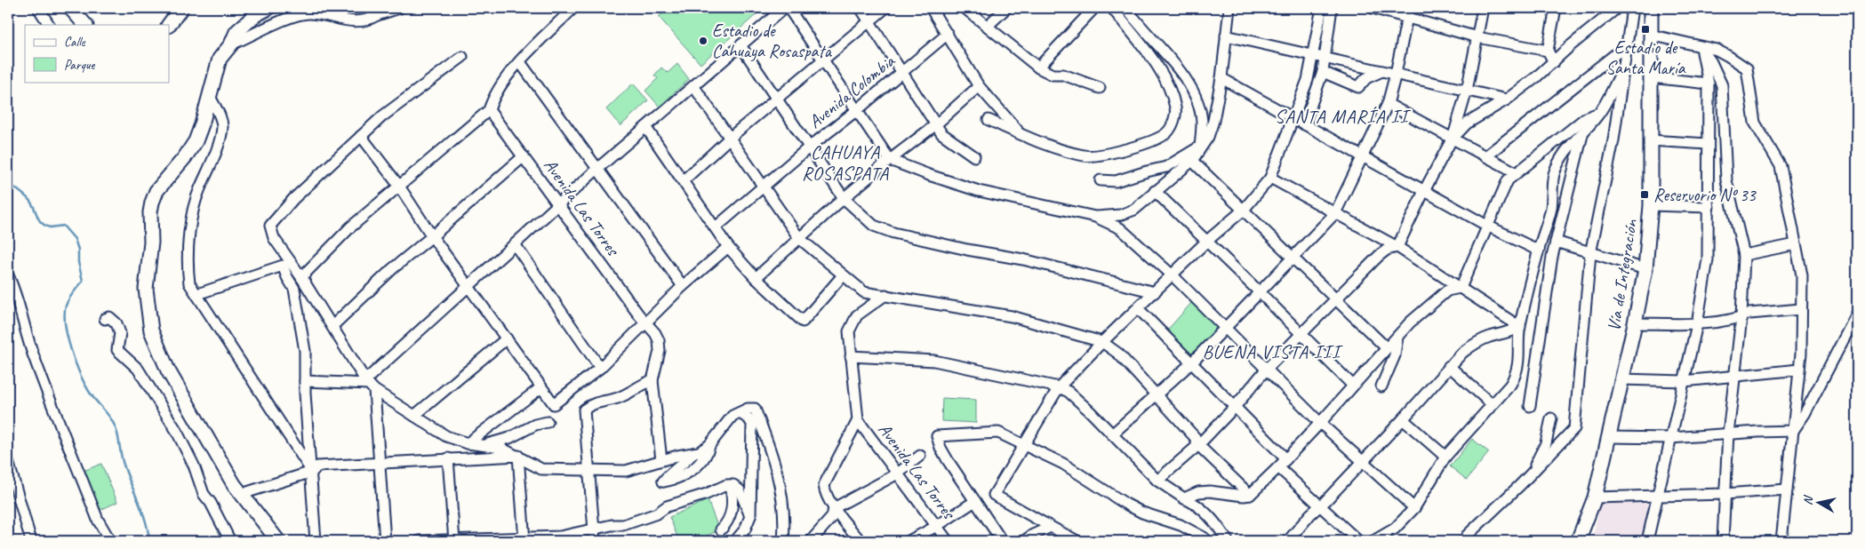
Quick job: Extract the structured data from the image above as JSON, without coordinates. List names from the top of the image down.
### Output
{
  "streets": {
    "street": ["Avenida Colombia", "Avenida Las Torres", "Vía de Integración"]
  },
  "districts": ["SANTA MARÍA II", "CAHUAYA ROSASPATA", "BUENA VISTA III"],
  "places": {
    "transit": ["Estadio de Santa María", "Reservorio Nº 33"],
    "other": ["Estadio de Cahuaya Rosaspata"]
  },
  "legend": ["Calle", "Parque"],
  "north": "left"
}
